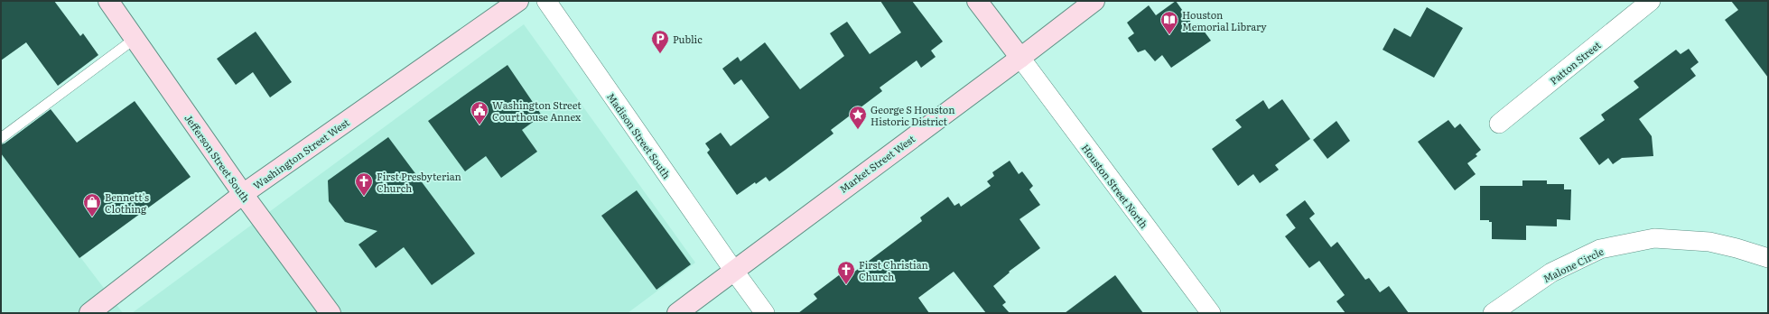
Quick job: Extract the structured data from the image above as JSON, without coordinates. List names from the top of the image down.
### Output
{
  "streets": {
    "main road": ["Washington Street West", "Jefferson Street South", "Market Street West"],
    "street": [
      "Patton Street",
      "Madison Street South",
      "Houston Street North",
      "Malone Circle"
    ]
  },
  "crossings": [
    ["Madison Street South", "Market Street West"],
    ["Washington Street West", "Jefferson Street South"],
    ["Market Street West", "Houston Street North"]
  ],
  "places": {
    "library": ["Houston Memorial Library"],
    "parking": ["Public"],
    "public building": ["Washington Street Courthouse Annex"],
    "place": ["George S Houston Historic District"],
    "church": ["First Presbyterian Church", "First Christian Church"],
    "shop": ["Bennett's Clothing"]
  }
}
